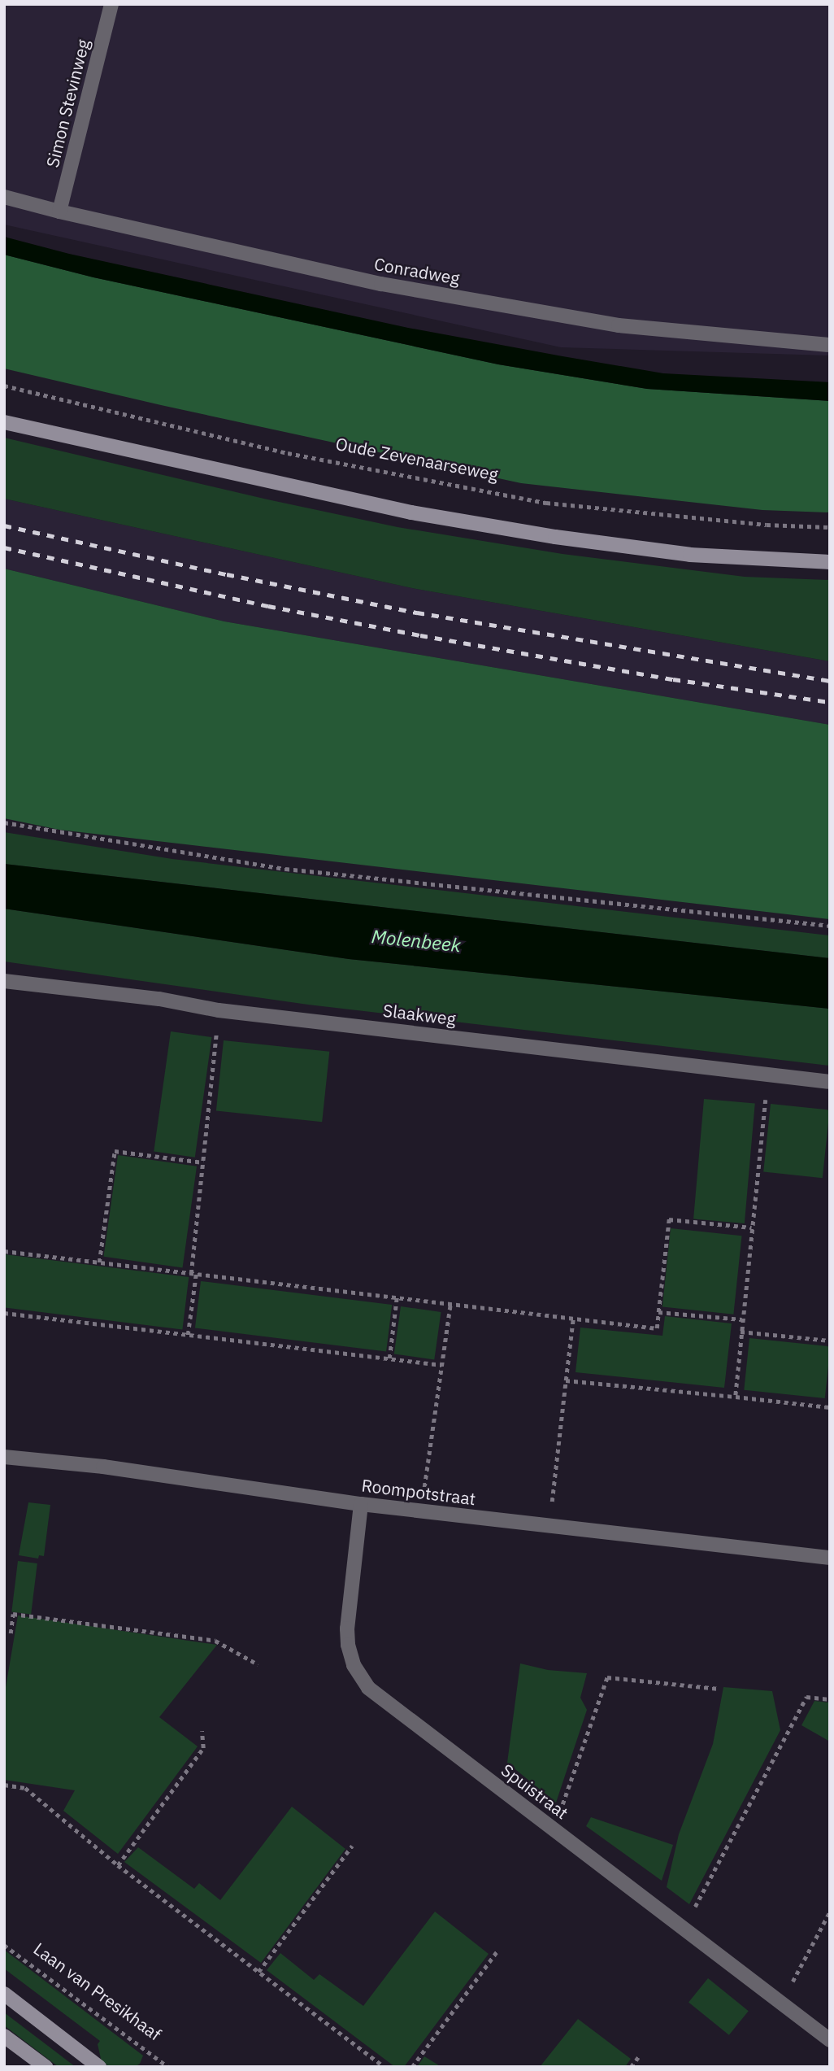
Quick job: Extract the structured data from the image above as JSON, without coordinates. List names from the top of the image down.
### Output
{
  "streets": {
    "street": [
      "Simon Stevinweg",
      "Conradweg",
      "Slaakweg",
      "Roompotstraat",
      "Spuistraat"
    ],
    "path": ["Oude Zevenaarseweg", "Laan van Presikhaaf"]
  },
  "crossings": [
    ["Simon Stevinweg", "Conradweg"],
    ["Roompotstraat", "Spuistraat"]
  ],
  "water": ["Molenbeek"]
}
